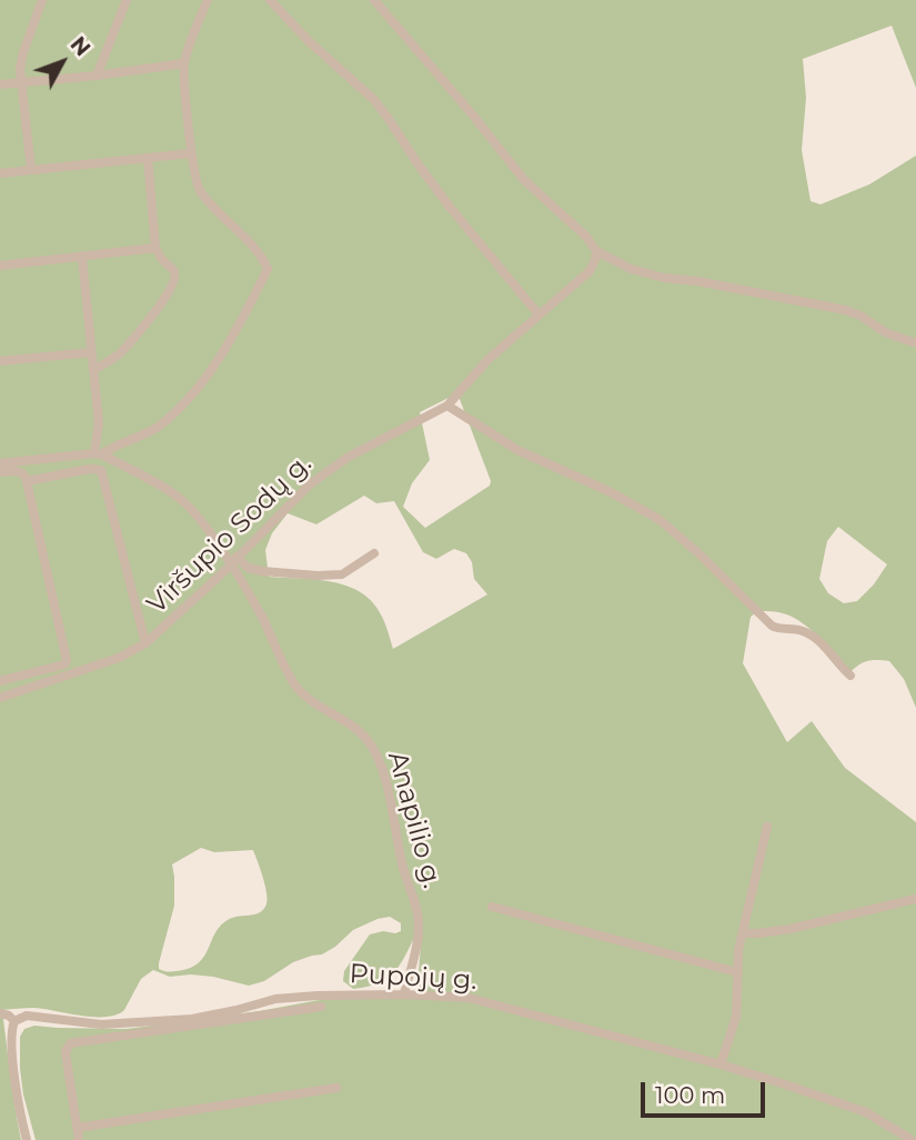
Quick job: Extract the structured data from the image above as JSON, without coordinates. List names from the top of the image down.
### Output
{
  "streets": {
    "street": ["Viršupio Sodų g.", "Anapilio g.", "Pupojų g."]
  },
  "crossings": [
    ["Viršupio Sodų g.", "Anapilio g."],
    ["Anapilio g.", "Pupojų g."]
  ],
  "scale_bar": "100 m",
  "north": "top right"
}
